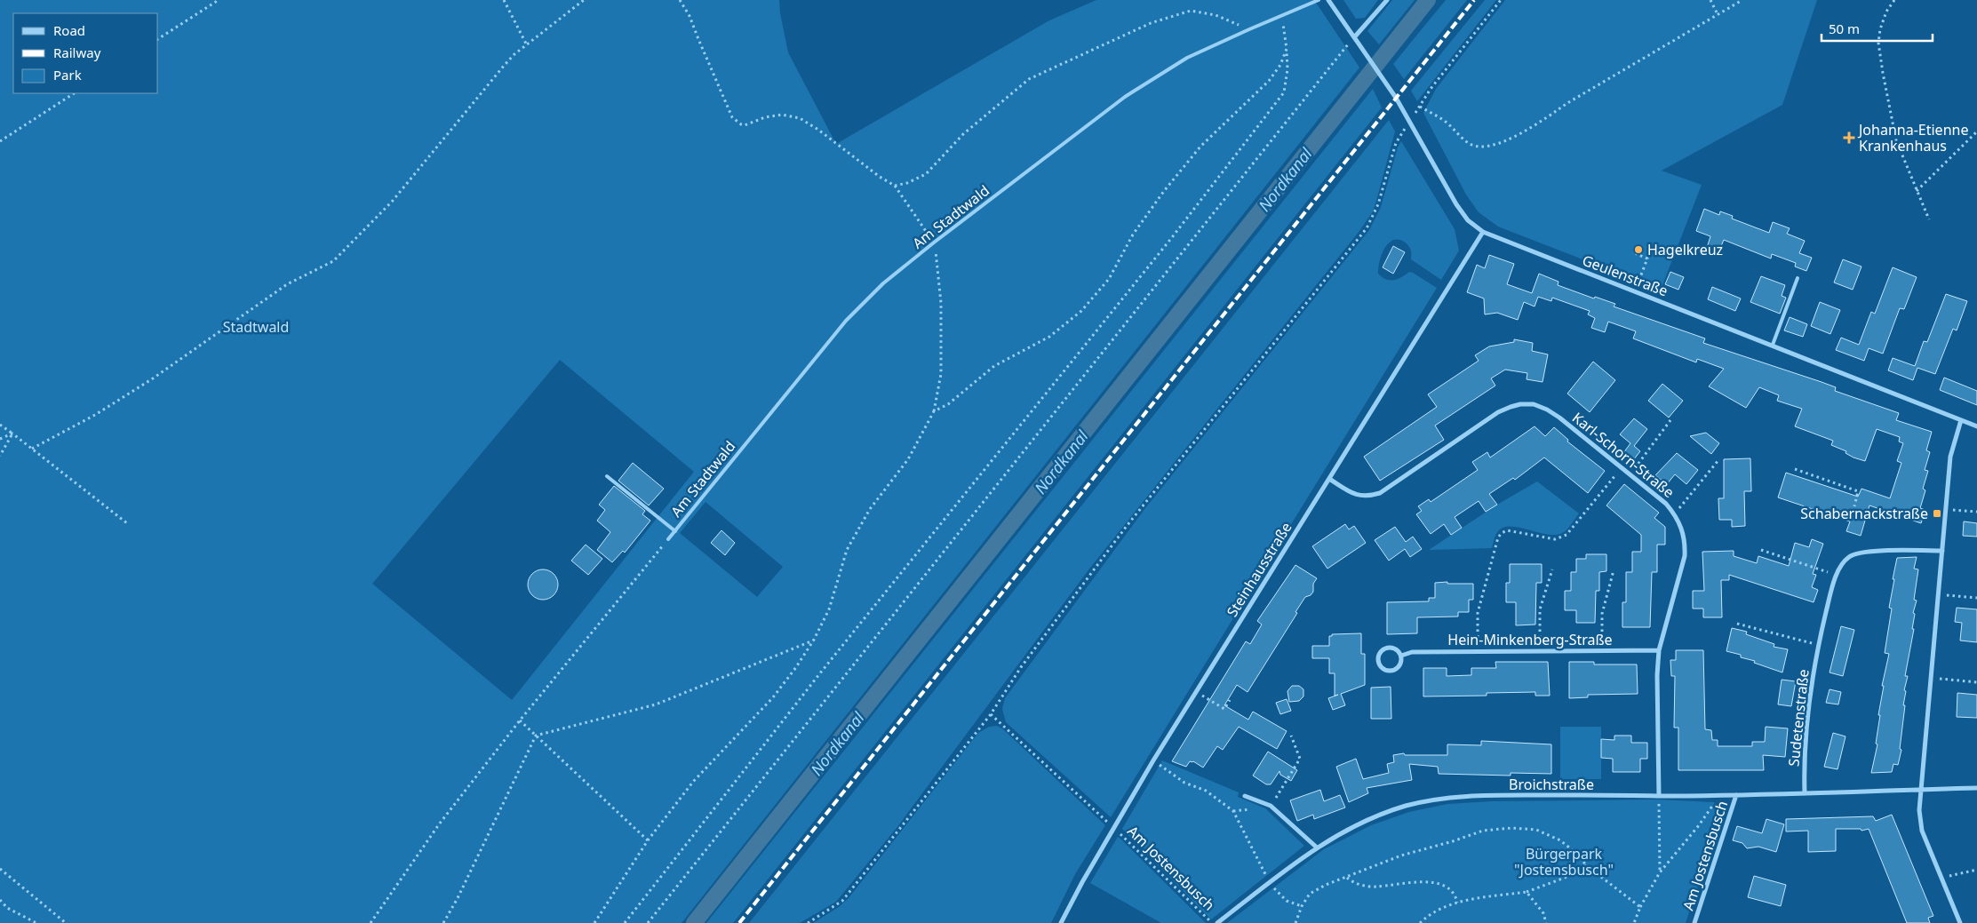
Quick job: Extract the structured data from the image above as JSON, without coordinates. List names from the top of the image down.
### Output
{
  "streets": {
    "street": [
      "Geulenstraße",
      "Karl-Schorn-Straße",
      "Steinhausstraße",
      "Hein-Minkenberg-Straße",
      "Sudetenstraße",
      "Broichstraße",
      "Am Jostensbusch"
    ],
    "lane": ["Am Stadtwald"]
  },
  "crossings": [
    ["Geulenstraße", "Steinhausstraße"],
    ["Karl-Schorn-Straße", "Steinhausstraße"],
    ["Karl-Schorn-Straße", "Hein-Minkenberg-Straße"],
    ["Karl-Schorn-Straße", "Broichstraße"],
    ["Steinhausstraße", "Am Jostensbusch"],
    ["Sudetenstraße", "Broichstraße"],
    ["Broichstraße", "Am Jostensbusch"]
  ],
  "water": ["Nordkanal"],
  "parks": ["Stadtwald", "Bürgerpark \"Jostensbusch\""],
  "places": {
    "health": ["Johanna-Etienne Krankenhaus"],
    "other": ["Hagelkreuz"],
    "transit": ["Schabernackstraße"]
  },
  "legend": ["Road", "Railway", "Park"],
  "scale_bar": "50 m"
}
